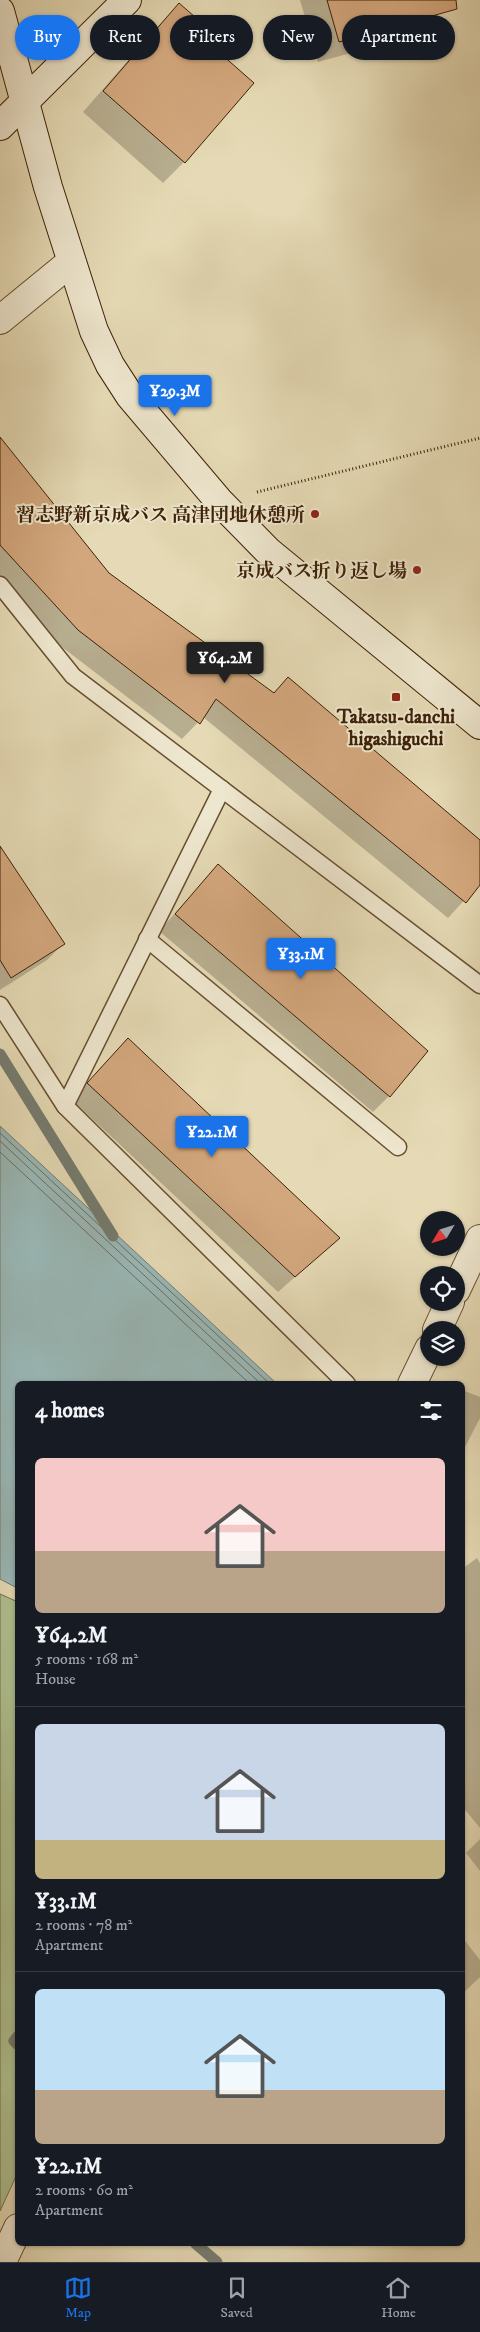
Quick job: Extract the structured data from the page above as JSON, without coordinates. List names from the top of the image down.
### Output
{
  "places": {
    "other": ["習志野新京成バス 高津団地休憩所", "京成バス折り返し場"],
    "transit": ["Takatsu-danchi higashiguchi"]
  },
  "north": "bottom left",
  "page": {
    "chip": [
      "Buy",
      "Rent",
      "Filters",
      "New",
      "Apartment"
    ],
    "price": [
      "¥29.3M",
      "¥64.2M",
      "¥33.1M",
      "¥22.1M"
    ],
    "heading": "4 homes",
    "list": [
      {
        "name": "¥64.2M",
        "note": "5 rooms · 168 m² · House"
      },
      {
        "name": "¥33.1M",
        "note": "2 rooms · 78 m² · Apartment"
      },
      {
        "name": "¥22.1M",
        "note": "2 rooms · 60 m² · Apartment"
      }
    ],
    "tabs": ["Map", "Saved", "Home"]
  }
}
